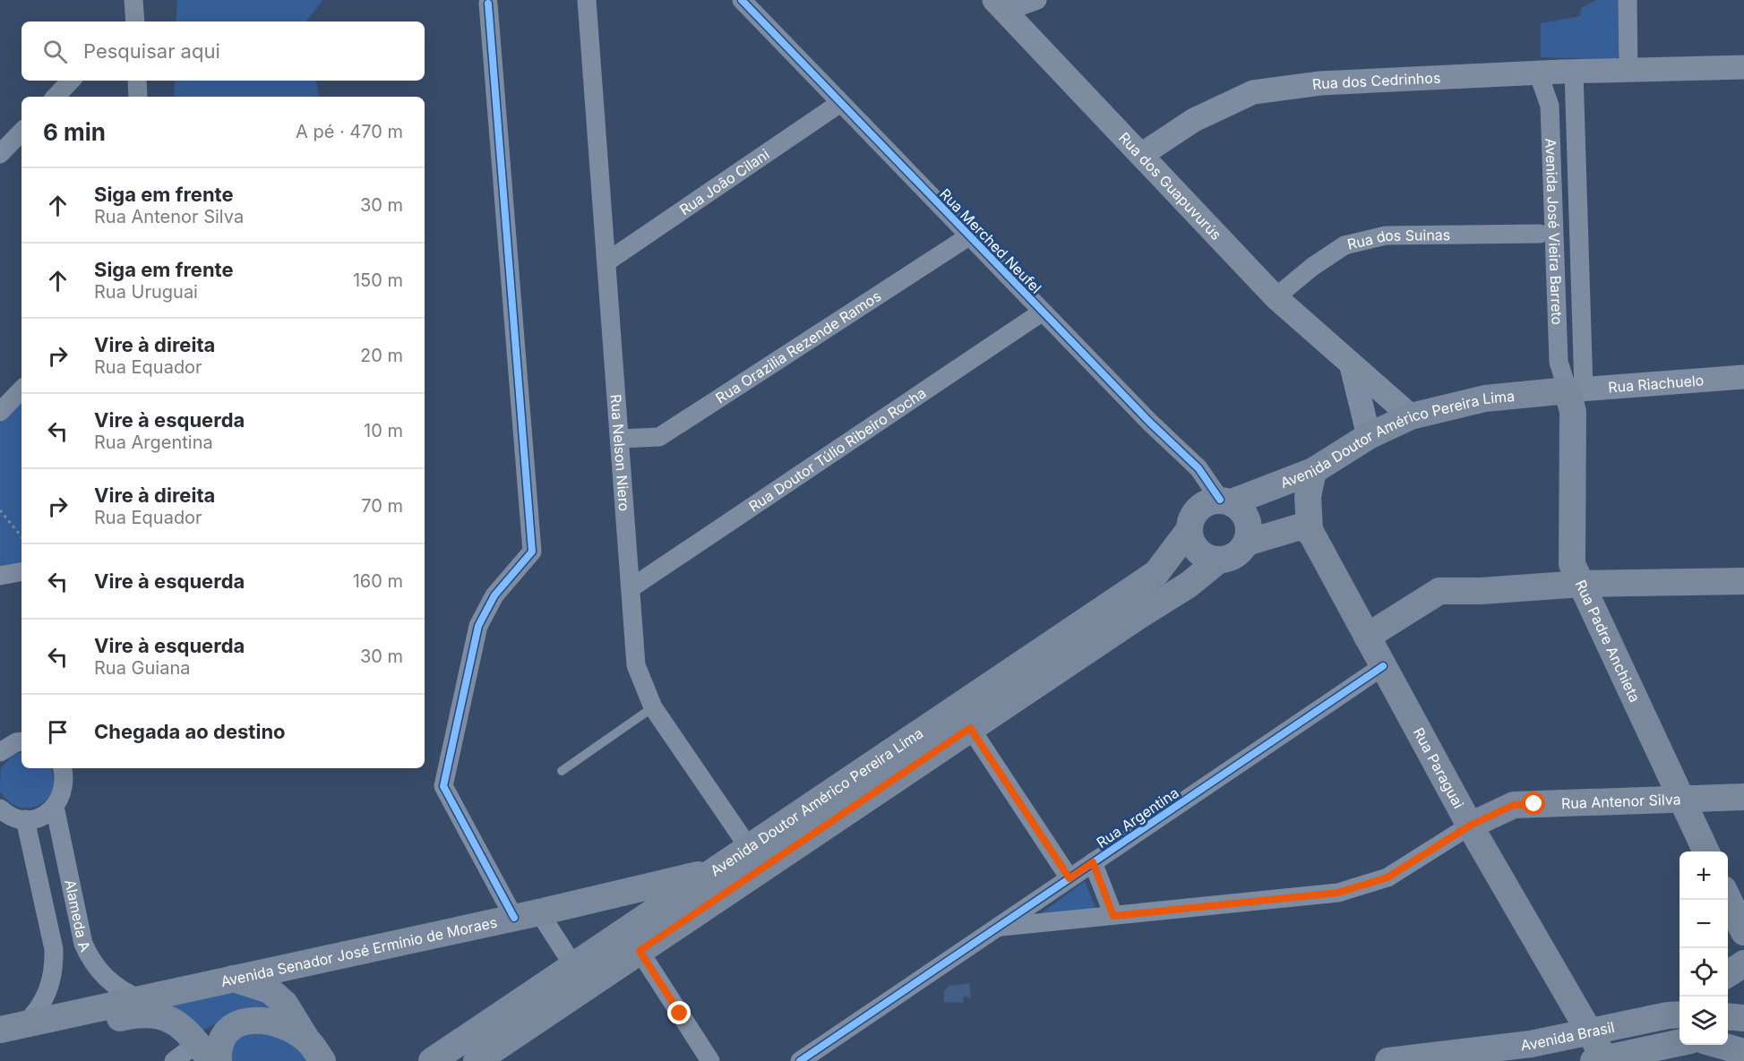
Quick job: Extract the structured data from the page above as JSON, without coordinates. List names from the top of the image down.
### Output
{
  "streets": {
    "main road": [
      "Avenida Doutor Américo Pereira Lima",
      "Rua Padre Anchieta",
      "Rua Paraguai",
      "Rua Antenor Silva",
      "Avenida Senador José Ermínio de Moraes",
      "Avenida Brasil"
    ],
    "street": [
      "Rua dos Cedrinhos",
      "Rua João Cilani",
      "Rua dos Guapuvurús",
      "Avenida José Vieira Barreto",
      "Rua Merched Neufel",
      "Rua dos Suinas",
      "Rua Orazilia Rezende Ramos",
      "Rua Riachuelo",
      "Rua Doutor Túlio Ribeiro Rocha",
      "Rua Nelson Niero",
      "Rua Argentina",
      "Alameda A"
    ]
  },
  "crossings": [
    ["Rua dos Cedrinhos", "Rua dos Guapuvurús"],
    ["Rua dos Cedrinhos", "Avenida José Vieira Barreto"],
    ["Rua João Cilani", "Rua Merched Neufel"],
    ["Rua João Cilani", "Rua Nelson Niero"],
    ["Rua dos Guapuvurús", "Rua dos Suinas"],
    ["Rua dos Guapuvurús", "Avenida Doutor Américo Pereira Lima"],
    ["Avenida José Vieira Barreto", "Rua Riachuelo"],
    ["Avenida José Vieira Barreto", "Avenida Doutor Américo Pereira Lima"],
    ["Avenida José Vieira Barreto", "Rua Padre Anchieta"],
    ["Rua Merched Neufel", "Rua Orazilia Rezende Ramos"],
    ["Rua Merched Neufel", "Avenida Doutor Américo Pereira Lima"],
    ["Rua Merched Neufel", "Rua Doutor Túlio Ribeiro Rocha"],
    ["Rua Orazilia Rezende Ramos", "Rua Nelson Niero"],
    ["Rua Riachuelo", "Avenida Doutor Américo Pereira Lima"],
    ["Rua Riachuelo", "Rua Padre Anchieta"],
    ["Avenida Doutor Américo Pereira Lima", "Rua Nelson Niero"],
    ["Avenida Doutor Américo Pereira Lima", "Rua Padre Anchieta"],
    ["Avenida Doutor Américo Pereira Lima", "Rua Paraguai"],
    ["Avenida Doutor Américo Pereira Lima", "Avenida Senador José Ermínio de Moraes"],
    ["Rua Doutor Túlio Ribeiro Rocha", "Rua Nelson Niero"],
    ["Rua Padre Anchieta", "Rua Antenor Silva"],
    ["Rua Paraguai", "Rua Antenor Silva"],
    ["Rua Paraguai", "Rua Argentina"],
    ["Rua Paraguai", "Avenida Brasil"],
    ["Alameda A", "Avenida Senador José Ermínio de Moraes"]
  ],
  "page": {
    "search": "Pesquisar aqui",
    "heading": ["6 min", "A pé · 470 m"],
    "list": [
      ["Siga em frente", "Rua Antenor Silva", "30 m"],
      ["Siga em frente", "Rua Uruguai", "150 m"],
      ["Vire à direita", "Rua Equador", "20 m"],
      ["Vire à esquerda", "Rua Argentina", "10 m"],
      ["Vire à direita", "Rua Equador", "70 m"],
      ["Vire à esquerda", "160 m"],
      ["Vire à esquerda", "Rua Guiana", "30 m"],
      "Chegada ao destino"
    ],
    "map_buttons": ["+", "−"]
  }
}
